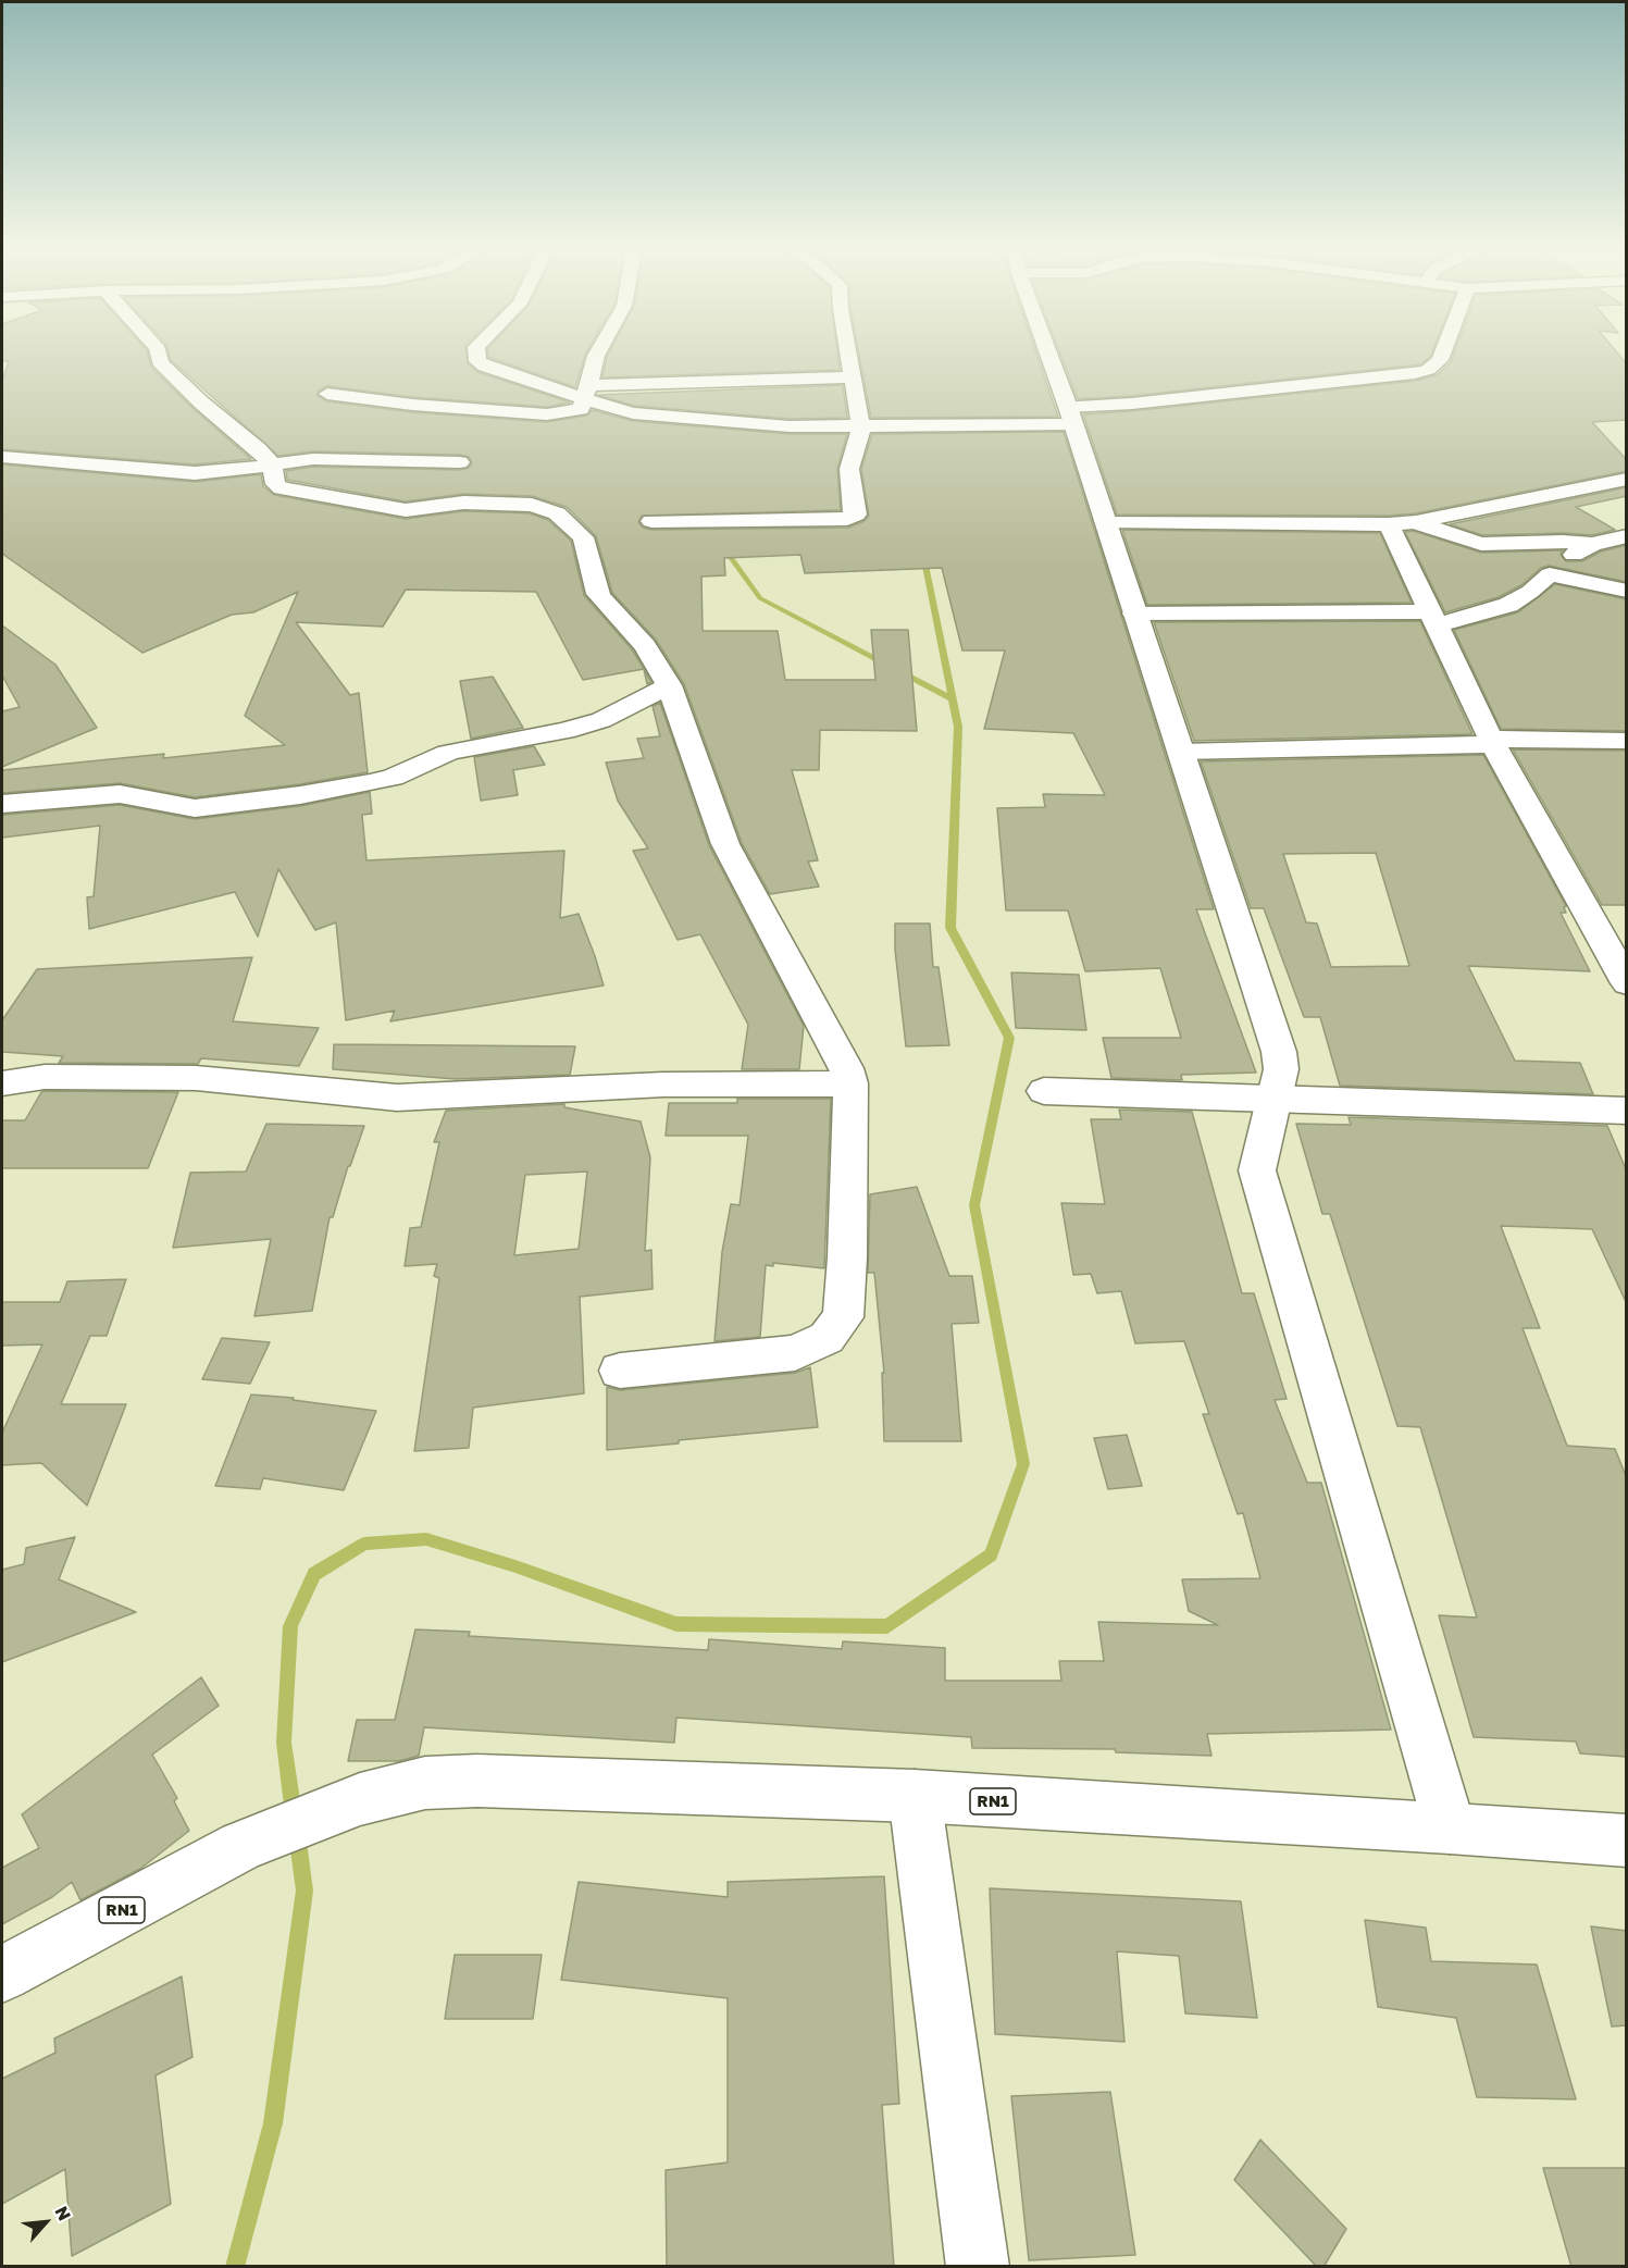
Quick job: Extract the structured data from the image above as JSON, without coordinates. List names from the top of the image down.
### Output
{
  "streets": {
    "main road": ["RN1"]
  },
  "north": "top right"
}
